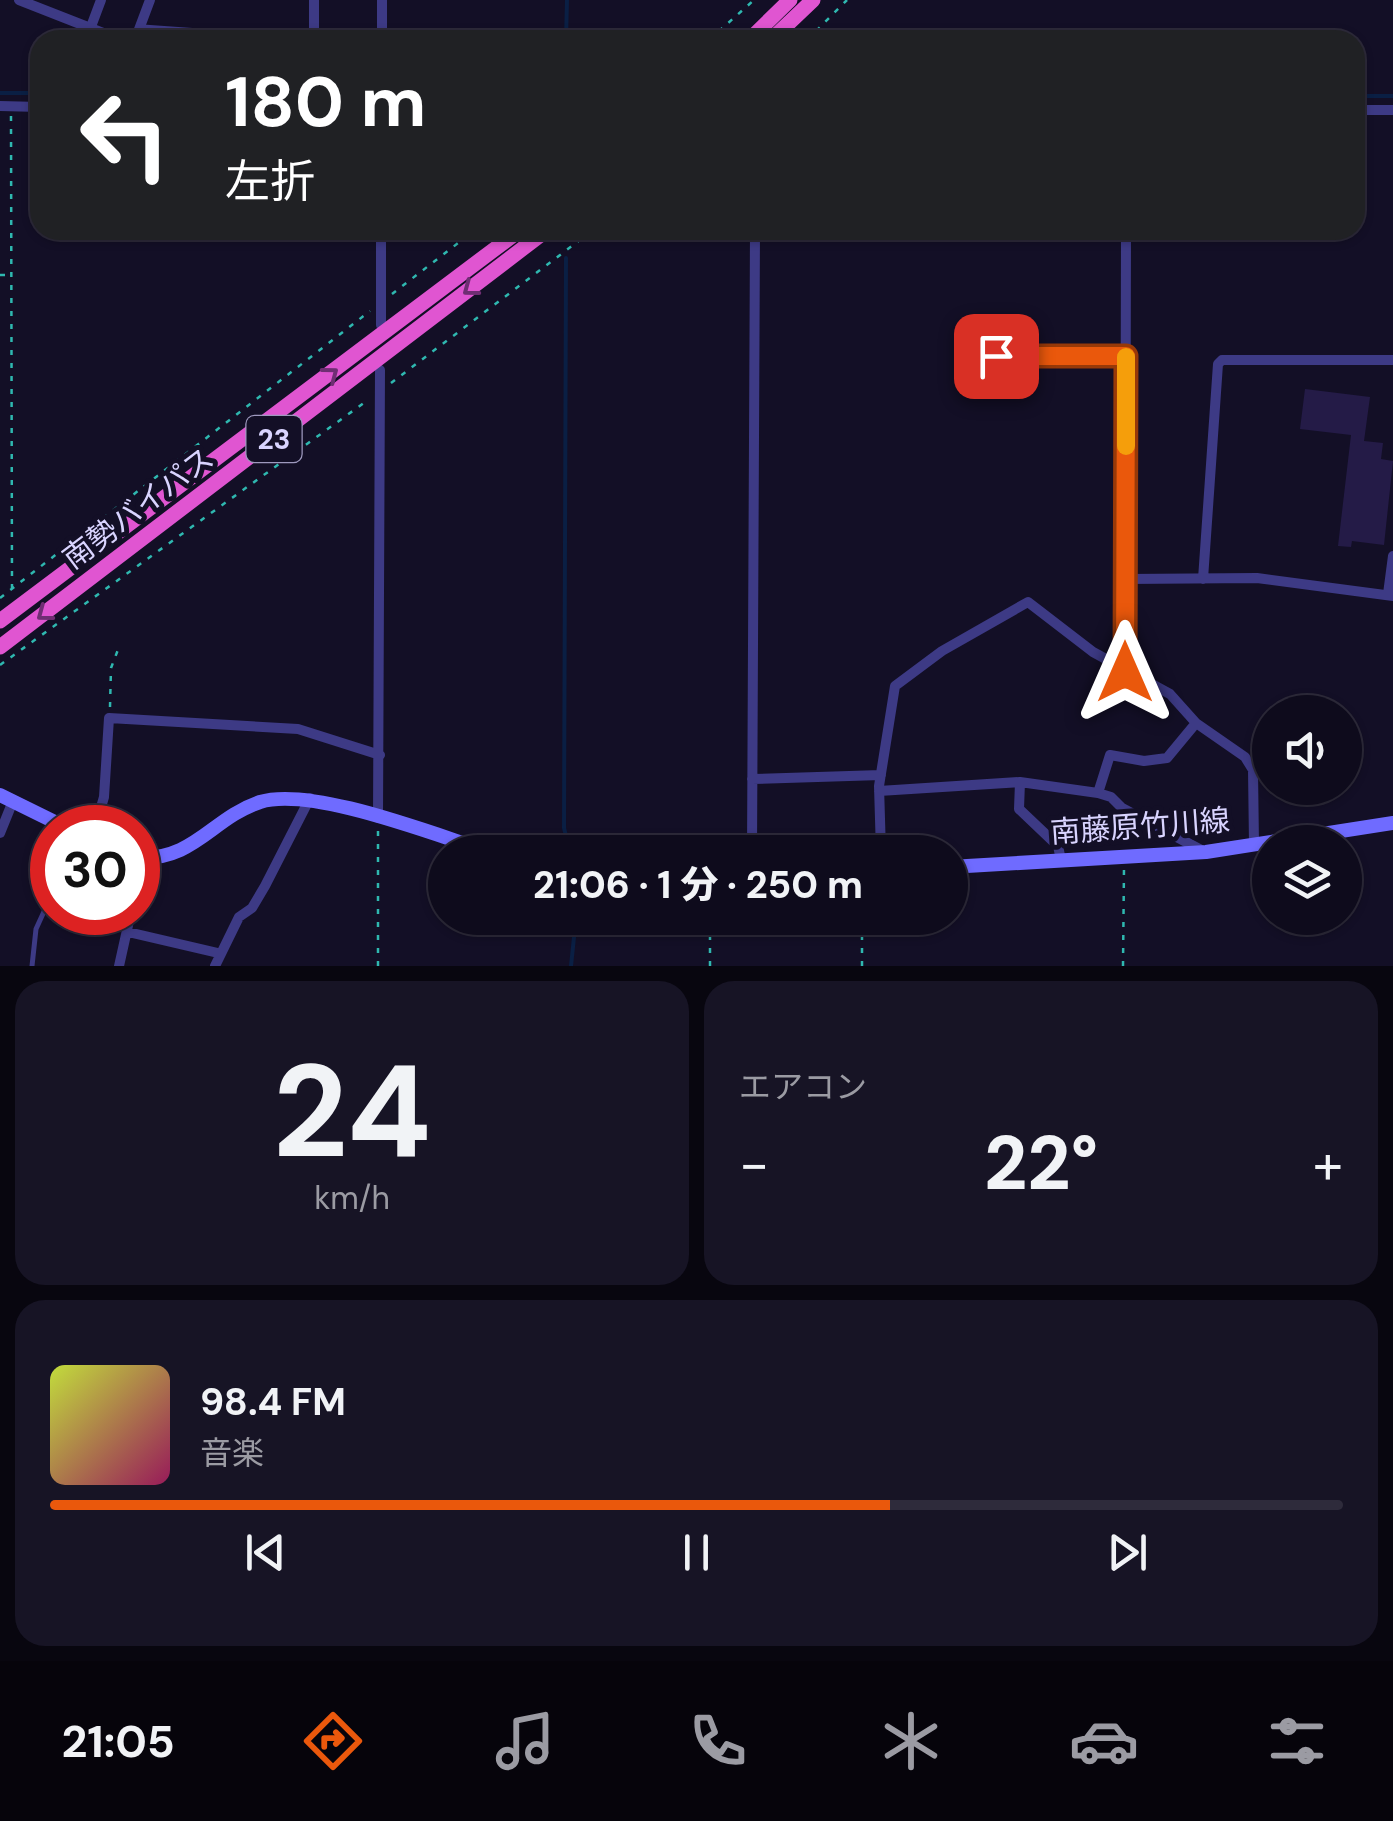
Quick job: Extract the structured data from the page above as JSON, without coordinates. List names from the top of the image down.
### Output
{
  "streets": {
    "highway": ["23", "南勢バイパス"],
    "main road": ["南藤原竹川線"]
  },
  "page": {
    "turn": ["180 m", "左折"],
    "limit": "30",
    "trip": "21:06 · 1 分 · 250 m",
    "tile": [
      ["24", "km/h"],
      "エアコン"
    ],
    "heat": ["−", "22°", "+"],
    "song": ["98.4 FM", "音楽"],
    "tabs": "21:05"
  }
}
